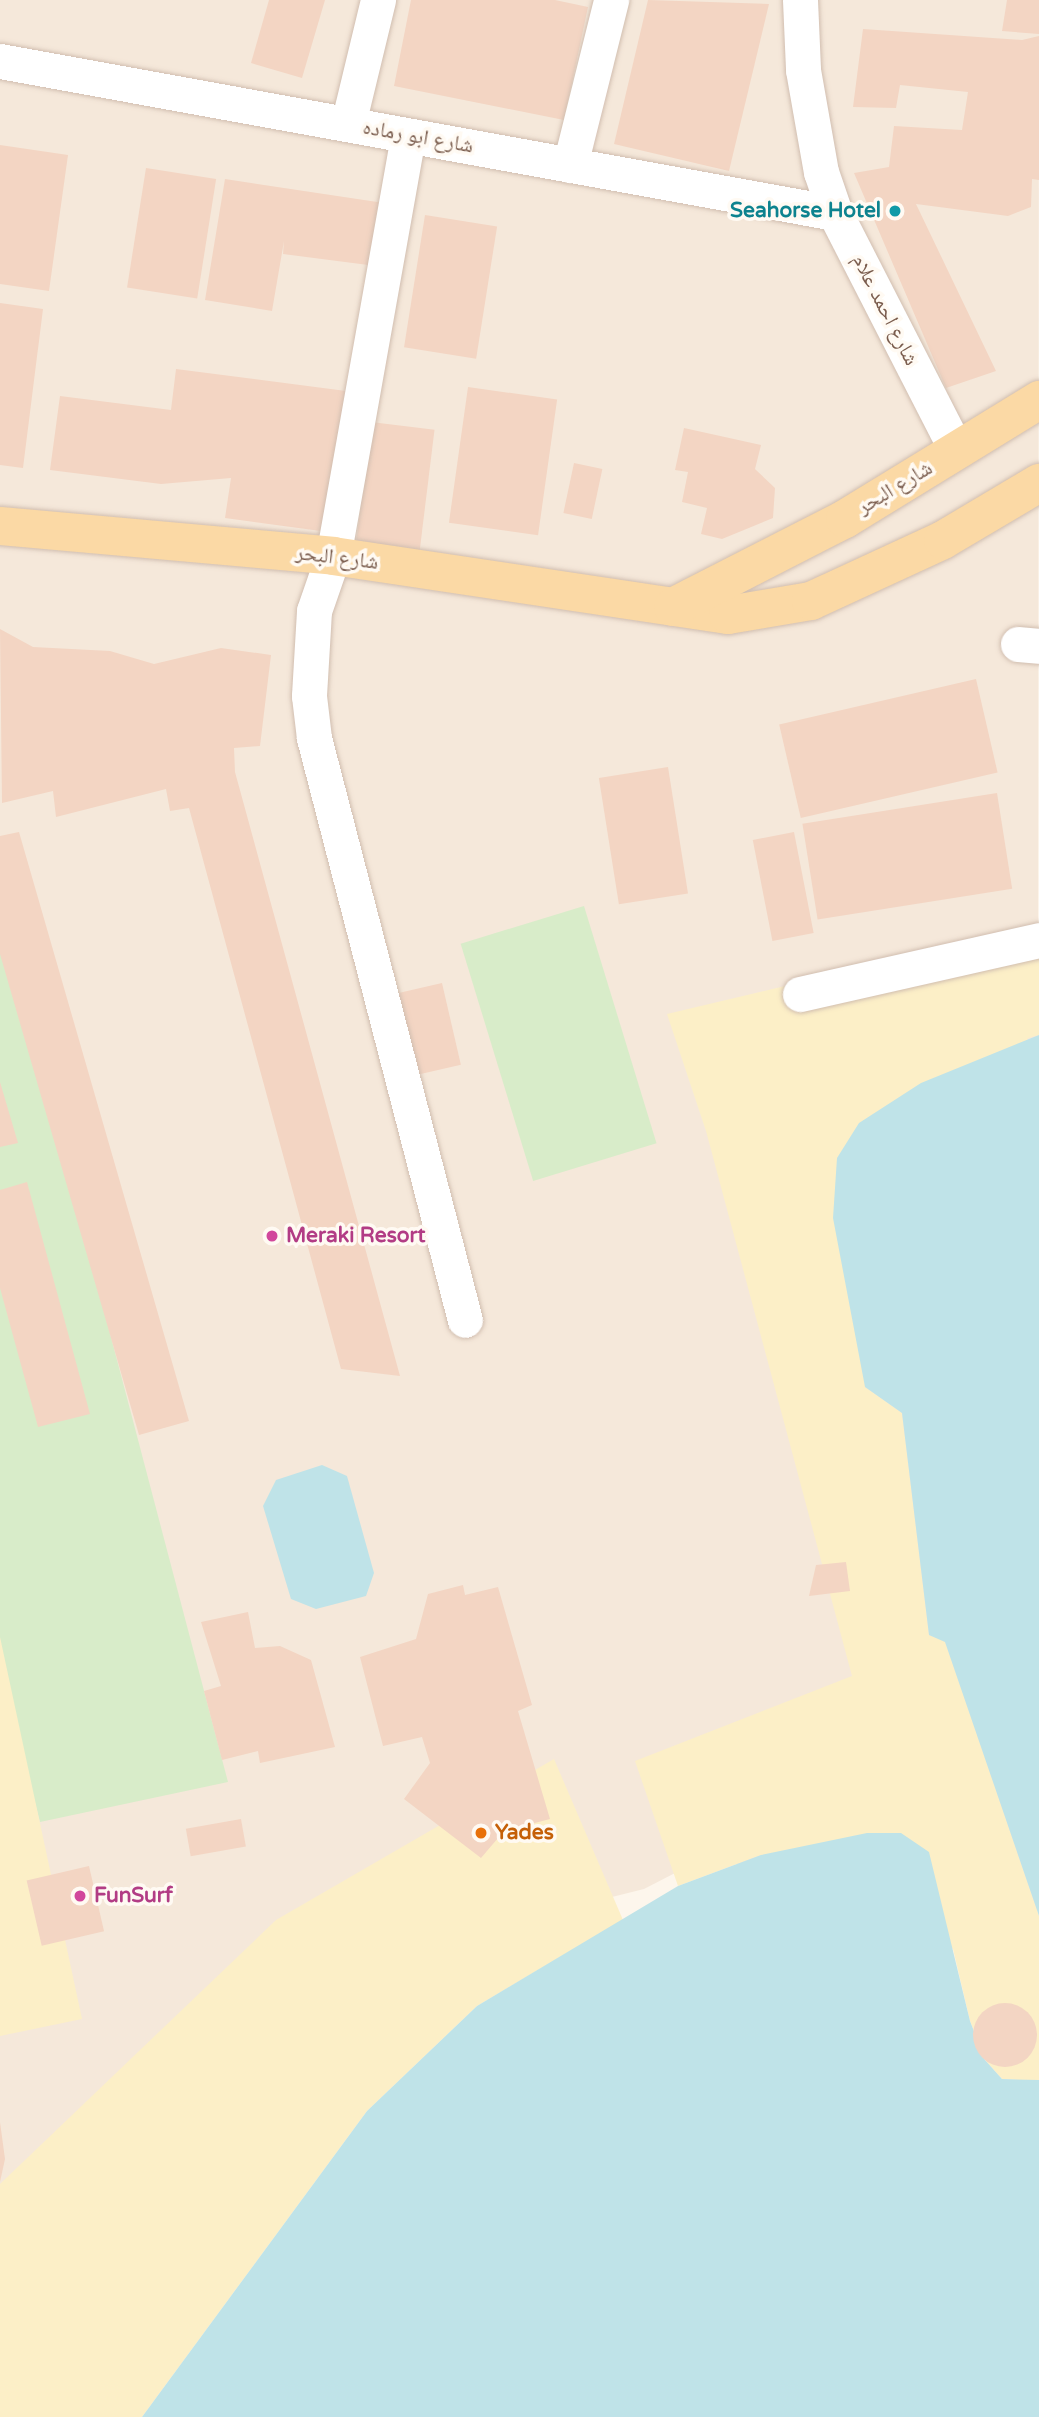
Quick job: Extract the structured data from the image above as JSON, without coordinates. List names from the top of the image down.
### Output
{
  "streets": {
    "main road": ["شارع البحر"],
    "street": ["شارع ابو رماده", "شارع احمد علام"]
  },
  "crossings": [
    ["شارع ابو رماده", "شارع احمد علام"],
    ["شارع احمد علام", "شارع البحر"]
  ],
  "places": [
    "Seahorse Hotel",
    "Meraki Resort",
    "Yades",
    "FunSurf"
  ]
}
